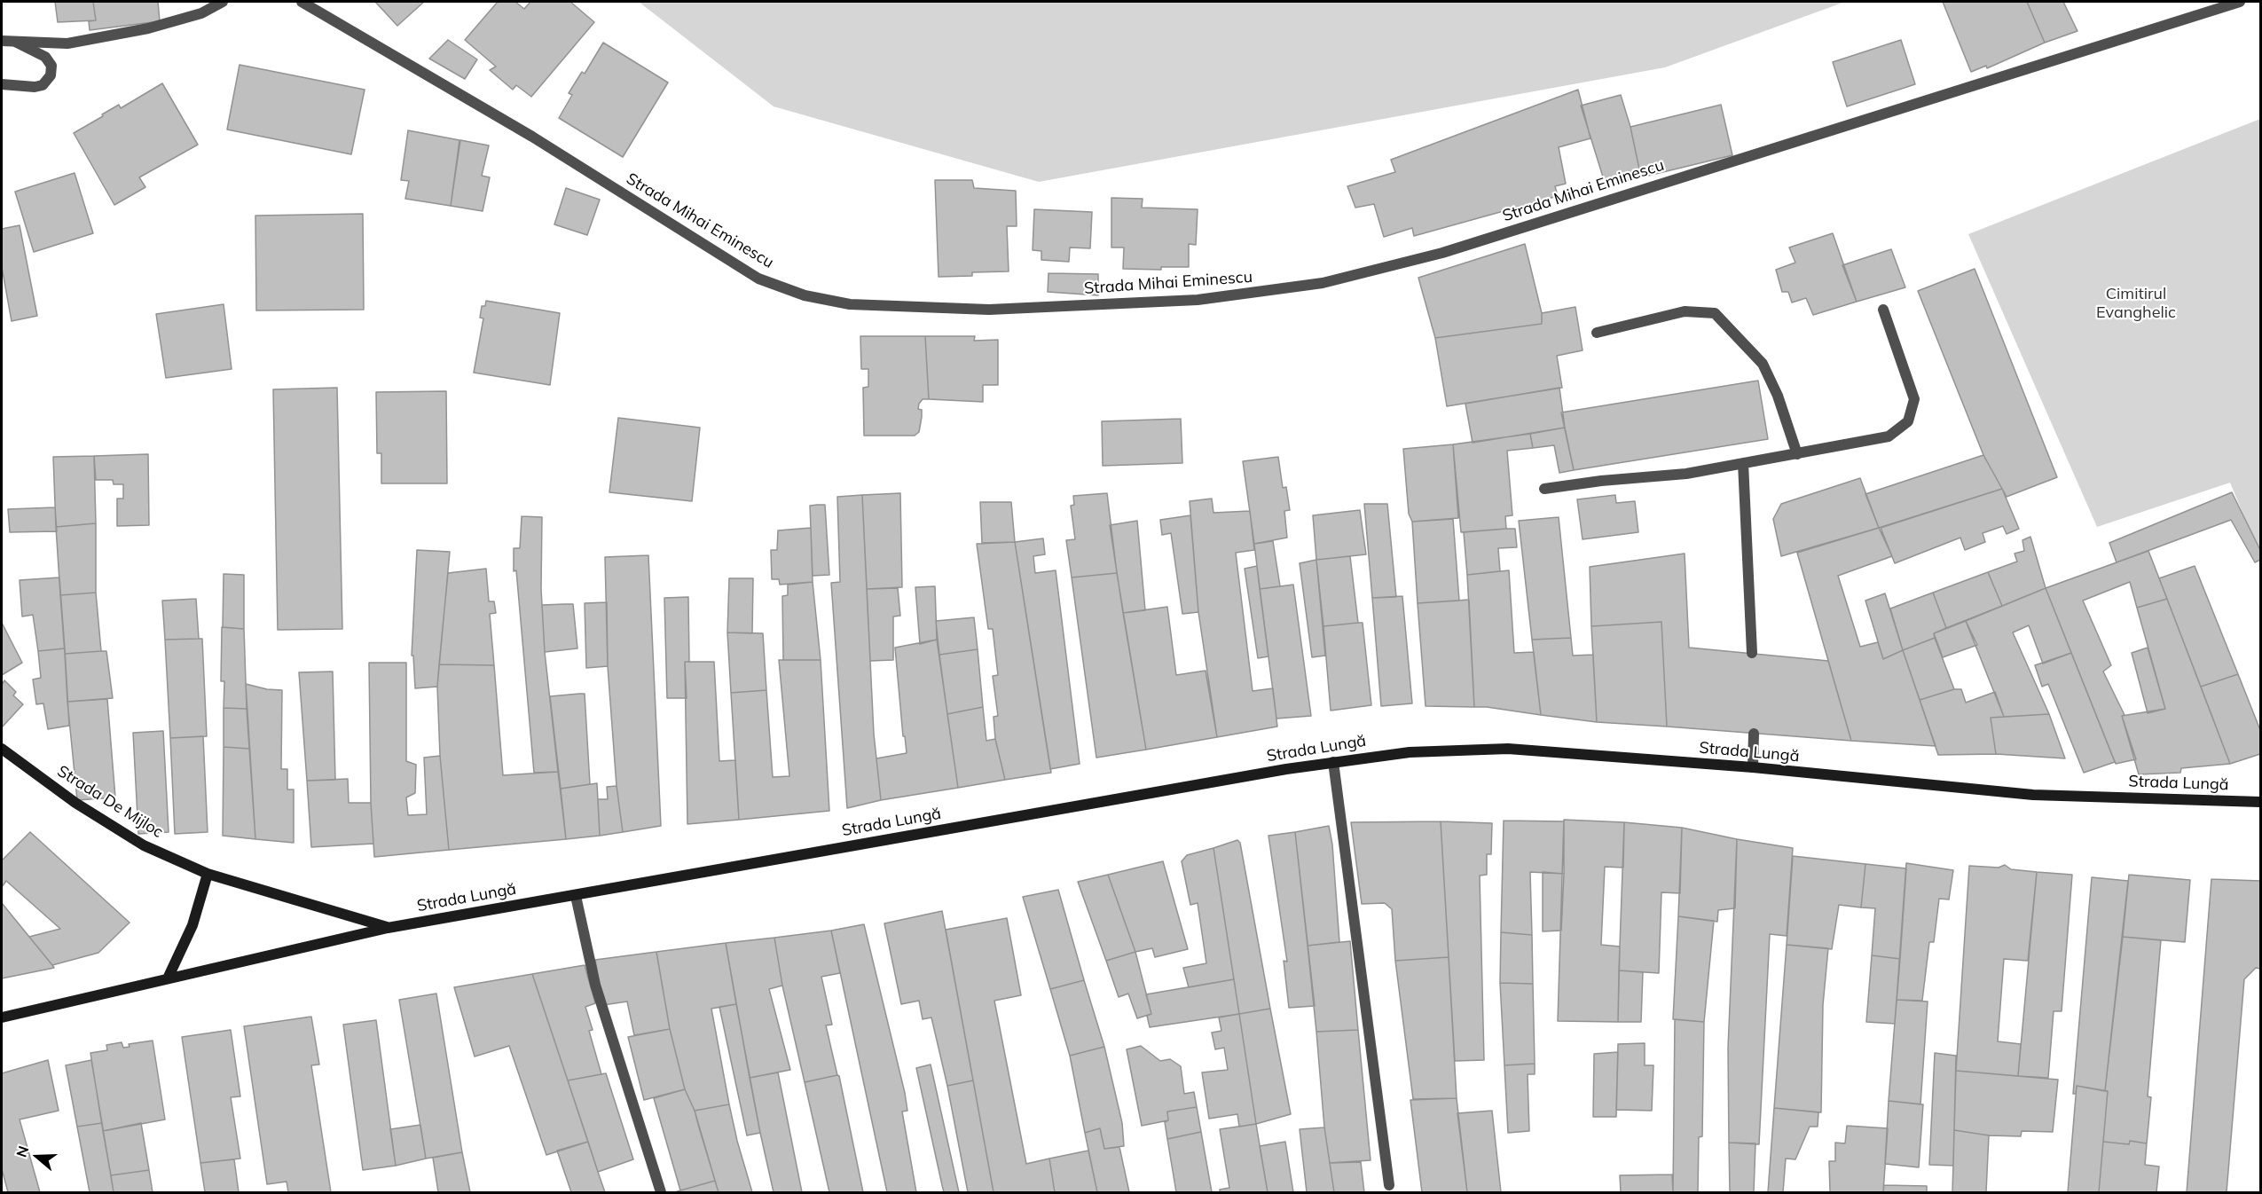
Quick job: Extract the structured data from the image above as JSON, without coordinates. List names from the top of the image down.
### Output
{
  "streets": {
    "main road": ["Strada Lungă", "Strada De Mijloc"],
    "street": ["Strada Mihai Eminescu"]
  },
  "crossings": [
    ["Strada Lungă", "Strada De Mijloc"]
  ],
  "parks": ["Cimitirul Evanghelic"],
  "north": "left"
}
